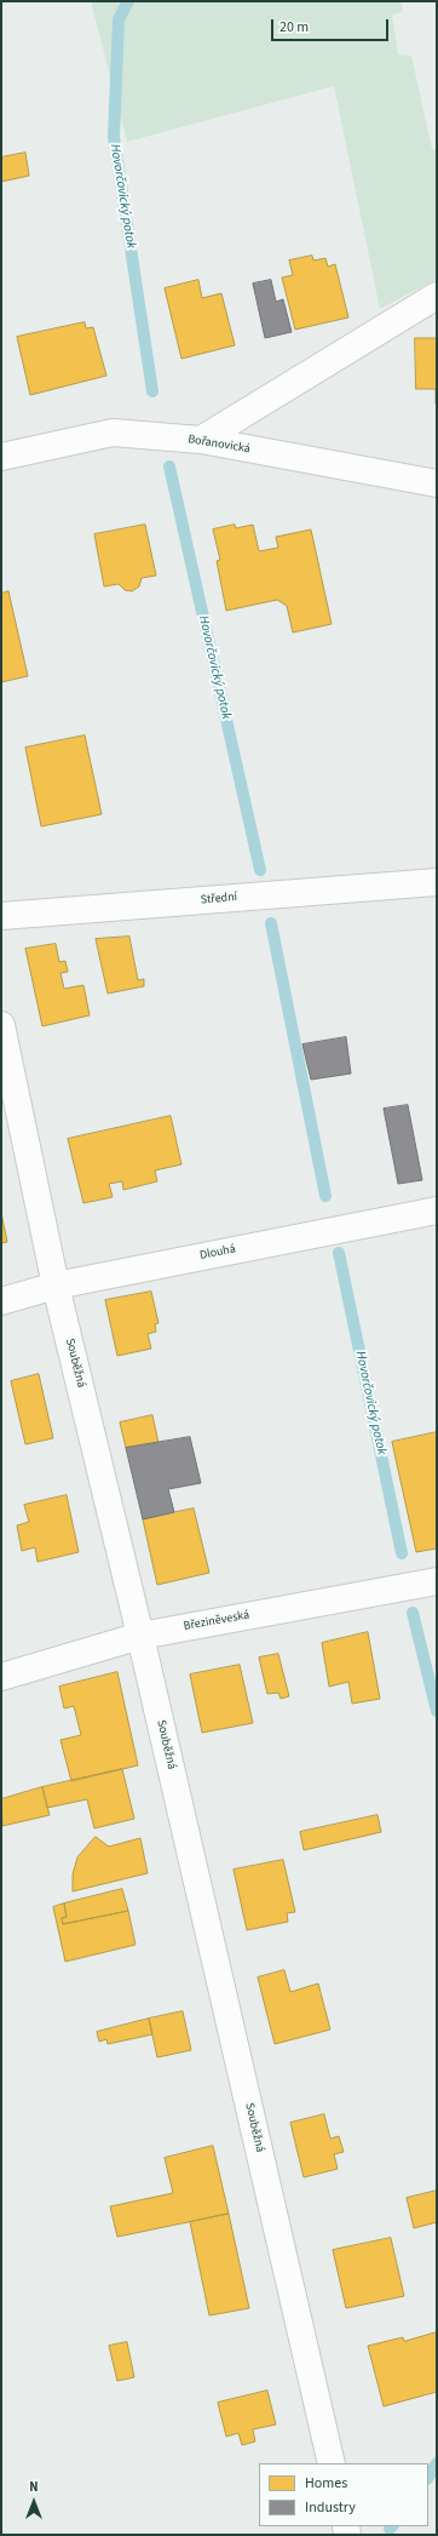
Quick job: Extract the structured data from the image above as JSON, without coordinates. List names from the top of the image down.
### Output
{
  "streets": {
    "street": [
      "Bořanovická",
      "Střední",
      "Dlouhá",
      "Souběžná",
      "Březiněveská"
    ]
  },
  "crossings": [
    ["Dlouhá", "Souběžná"],
    ["Souběžná", "Březiněveská"]
  ],
  "water": ["Hovorčovický potok"],
  "legend": ["Homes", "Industry"],
  "scale_bar": "20 m",
  "north": "top"
}
